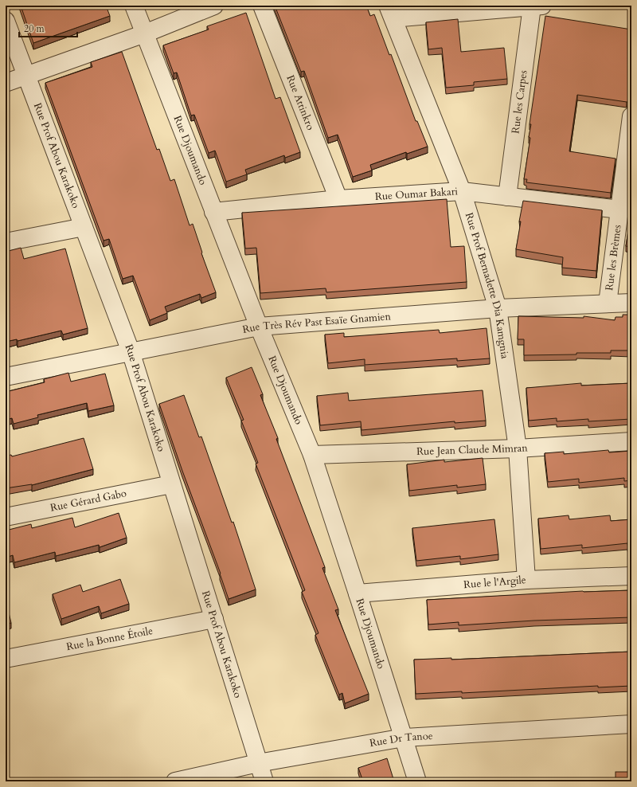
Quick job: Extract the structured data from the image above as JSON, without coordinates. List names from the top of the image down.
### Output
{
  "streets": {
    "street": [
      "Rue Attinkro",
      "Rue les Carpes",
      "Rue Djoumando",
      "Rue Prof Abou Karakoko",
      "Rue Oumar Bakari",
      "Rue les Brèmes",
      "Rue Prof Bernadette Dia Kamgnia",
      "Rue Très Rév Past Esaïe Gnamien",
      "Rue Jean Claude Mimran",
      "Rue Gérard Gabo",
      "Rue le l'Argile",
      "Rue la Bonne Étoile",
      "Rue Dr Tanoe"
    ]
  },
  "crossings": [
    ["Rue Attinkro", "Rue Oumar Bakari"],
    ["Rue les Carpes", "Rue Oumar Bakari"],
    ["Rue Djoumando", "Rue Oumar Bakari"],
    ["Rue Djoumando", "Rue Très Rév Past Esaïe Gnamien"],
    ["Rue Djoumando", "Rue Jean Claude Mimran"],
    ["Rue Djoumando", "Rue le l'Argile"],
    ["Rue Djoumando", "Rue Dr Tanoe"],
    ["Rue Prof Abou Karakoko", "Rue Très Rév Past Esaïe Gnamien"],
    ["Rue Prof Abou Karakoko", "Rue Gérard Gabo"],
    ["Rue Prof Abou Karakoko", "Rue la Bonne Étoile"],
    ["Rue Prof Abou Karakoko", "Rue Dr Tanoe"],
    ["Rue Oumar Bakari", "Rue les Brèmes"],
    ["Rue Oumar Bakari", "Rue Prof Bernadette Dia Kamgnia"],
    ["Rue les Brèmes", "Rue Très Rév Past Esaïe Gnamien"],
    ["Rue Prof Bernadette Dia Kamgnia", "Rue Très Rév Past Esaïe Gnamien"],
    ["Rue Prof Bernadette Dia Kamgnia", "Rue Jean Claude Mimran"],
    ["Rue Prof Bernadette Dia Kamgnia", "Rue le l'Argile"]
  ],
  "scale_bar": "20 m"
}
